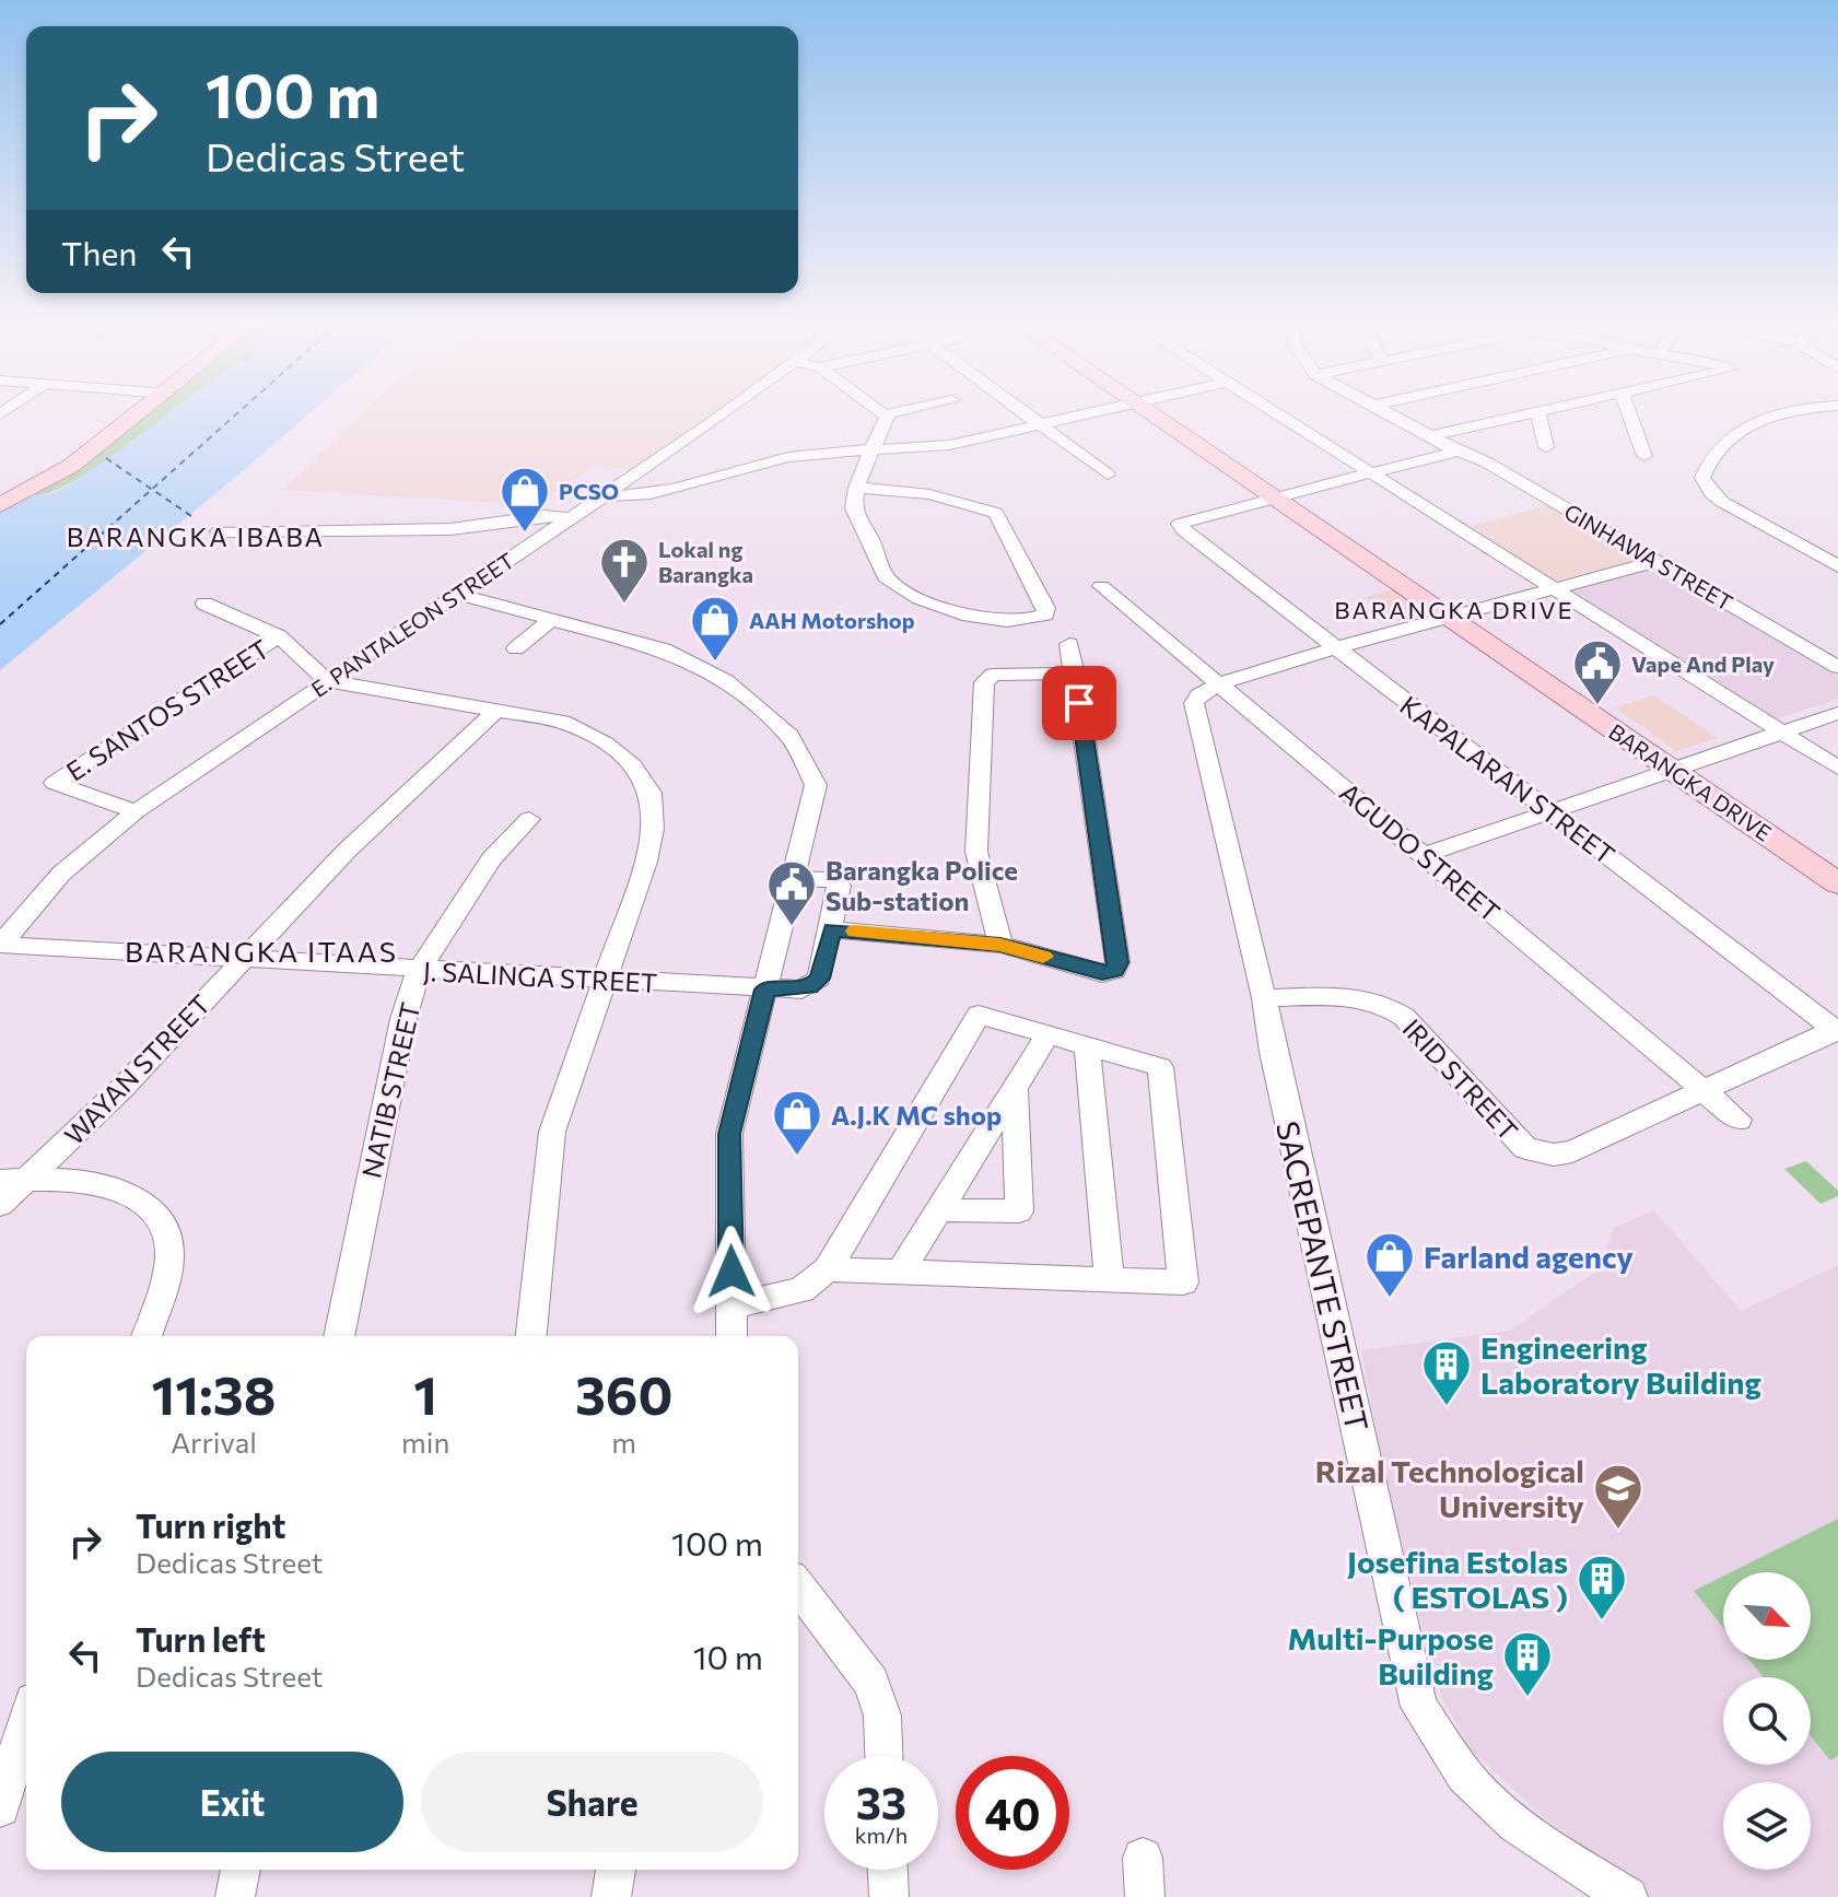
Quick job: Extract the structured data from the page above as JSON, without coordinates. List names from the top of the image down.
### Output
{
  "streets": {
    "main road": ["BARANGKA DRIVE"],
    "street": [
      "GINHAWA STREET",
      "E. PANTALEON STREET",
      "E. SANTOS STREET",
      "KAPALARAN STREET",
      "AGUDO STREET",
      "J. SALINGA STREET",
      "WAYAN STREET",
      "IRID STREET",
      "NATIB STREET",
      "SACREPANTE STREET"
    ]
  },
  "crossings": [
    ["E. PANTALEON STREET", "E. SANTOS STREET"],
    ["E. PANTALEON STREET", "J. SALINGA STREET"],
    ["KAPALARAN STREET", "BARANGKA DRIVE"],
    ["AGUDO STREET", "IRID STREET"],
    ["AGUDO STREET", "SACREPANTE STREET"],
    ["J. SALINGA STREET", "WAYAN STREET"],
    ["J. SALINGA STREET", "NATIB STREET"],
    ["IRID STREET", "SACREPANTE STREET"]
  ],
  "districts": ["BARANGKA IBABA", "BARANGKA DRIVE", "BARANGKA ITAAS"],
  "places": {
    "shop": [
      "PCSO",
      "AAH Motorshop",
      "A.J.K MC shop",
      "Farland agency"
    ],
    "church": ["Lokal ng Barangka"],
    "public building": ["Vape And Play", "Barangka Police Sub-station"],
    "building": ["Engineering Laboratory Building", "Josefina Estolas ( ESTOLAS )", "Multi-Purpose Building"],
    "school or university": ["Rizal Technological University"]
  },
  "north": "bottom right",
  "page": {
    "turn": ["100 m", "Dedicas Street"],
    "then": "Then",
    "eta": [
      "11:38",
      "Arrival",
      "1",
      "min",
      "360",
      "m"
    ],
    "list": [
      {
        "name": "Turn right",
        "note": "Dedicas Street",
        "value": "100 m"
      },
      {
        "name": "Turn left",
        "note": "Dedicas Street",
        "value": "10 m"
      }
    ],
    "buttons": ["Exit", "Share"],
    "speed": "33 km/h",
    "limit": "40"
  }
}
